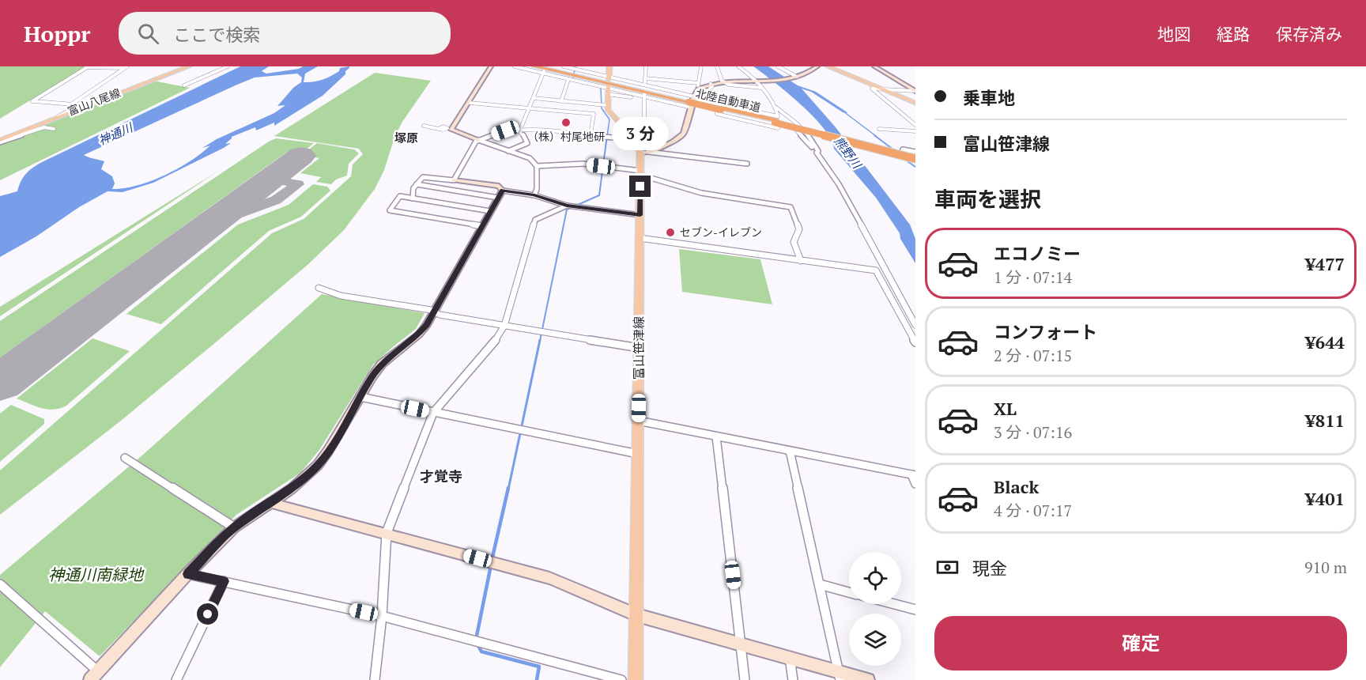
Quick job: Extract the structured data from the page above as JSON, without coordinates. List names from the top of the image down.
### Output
{
  "streets": {
    "highway": ["北陸自動車道"],
    "main road": ["富山八尾線", "富山笹津線"]
  },
  "districts": ["塚原", "才覚寺"],
  "water": ["神通川", "熊野川"],
  "parks": ["神通川南緑地"],
  "places": ["（株）村尾地研", "セブン-イレブン"],
  "page": {
    "header": "Hoppr",
    "search": "ここで検索",
    "nav": ["地図", "経路", "保存済み"],
    "banner": ["乗車地", "富山笹津線"],
    "bubble": "3 分",
    "heading": "車両を選択",
    "list": [
      {
        "name": "エコノミー",
        "note": "1 分 · 07:14",
        "value": "¥477"
      },
      {
        "name": "コンフォート",
        "note": "2 分 · 07:15",
        "value": "¥644"
      },
      {
        "name": "XL",
        "note": "3 分 · 07:16",
        "value": "¥811"
      },
      {
        "name": "Black",
        "note": "4 分 · 07:17",
        "value": "¥401"
      }
    ],
    "pay": ["現金", "910 m"],
    "buttons": "確定"
  }
}
